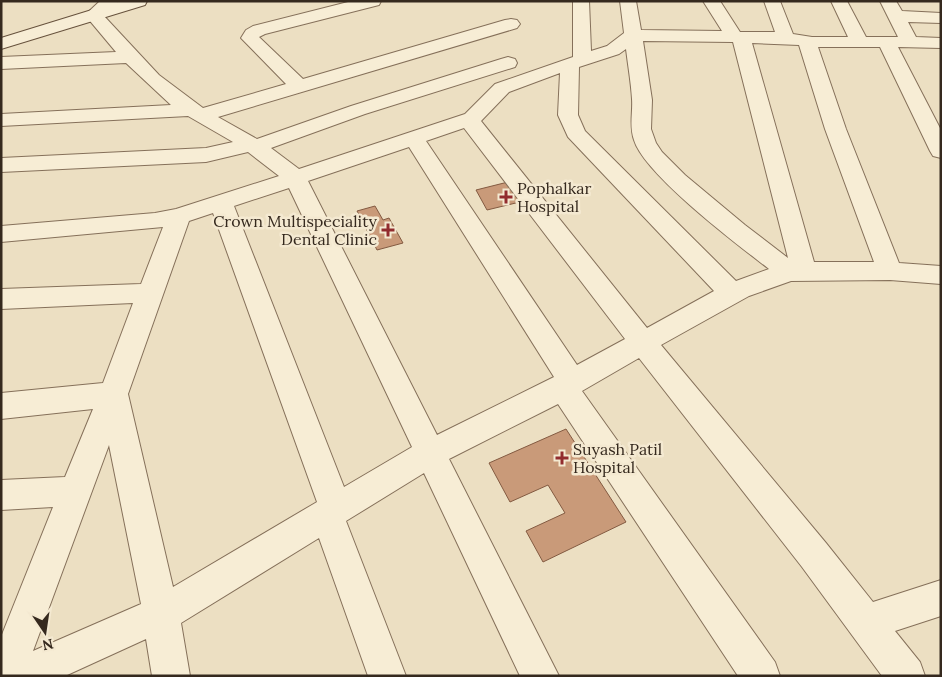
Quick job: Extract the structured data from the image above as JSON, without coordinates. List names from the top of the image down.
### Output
{
  "places": {
    "health": ["Pophalkar Hospital", "Crown Multispeciality Dental Clinic", "Suyash Patil Hospital"]
  },
  "north": "bottom"
}
